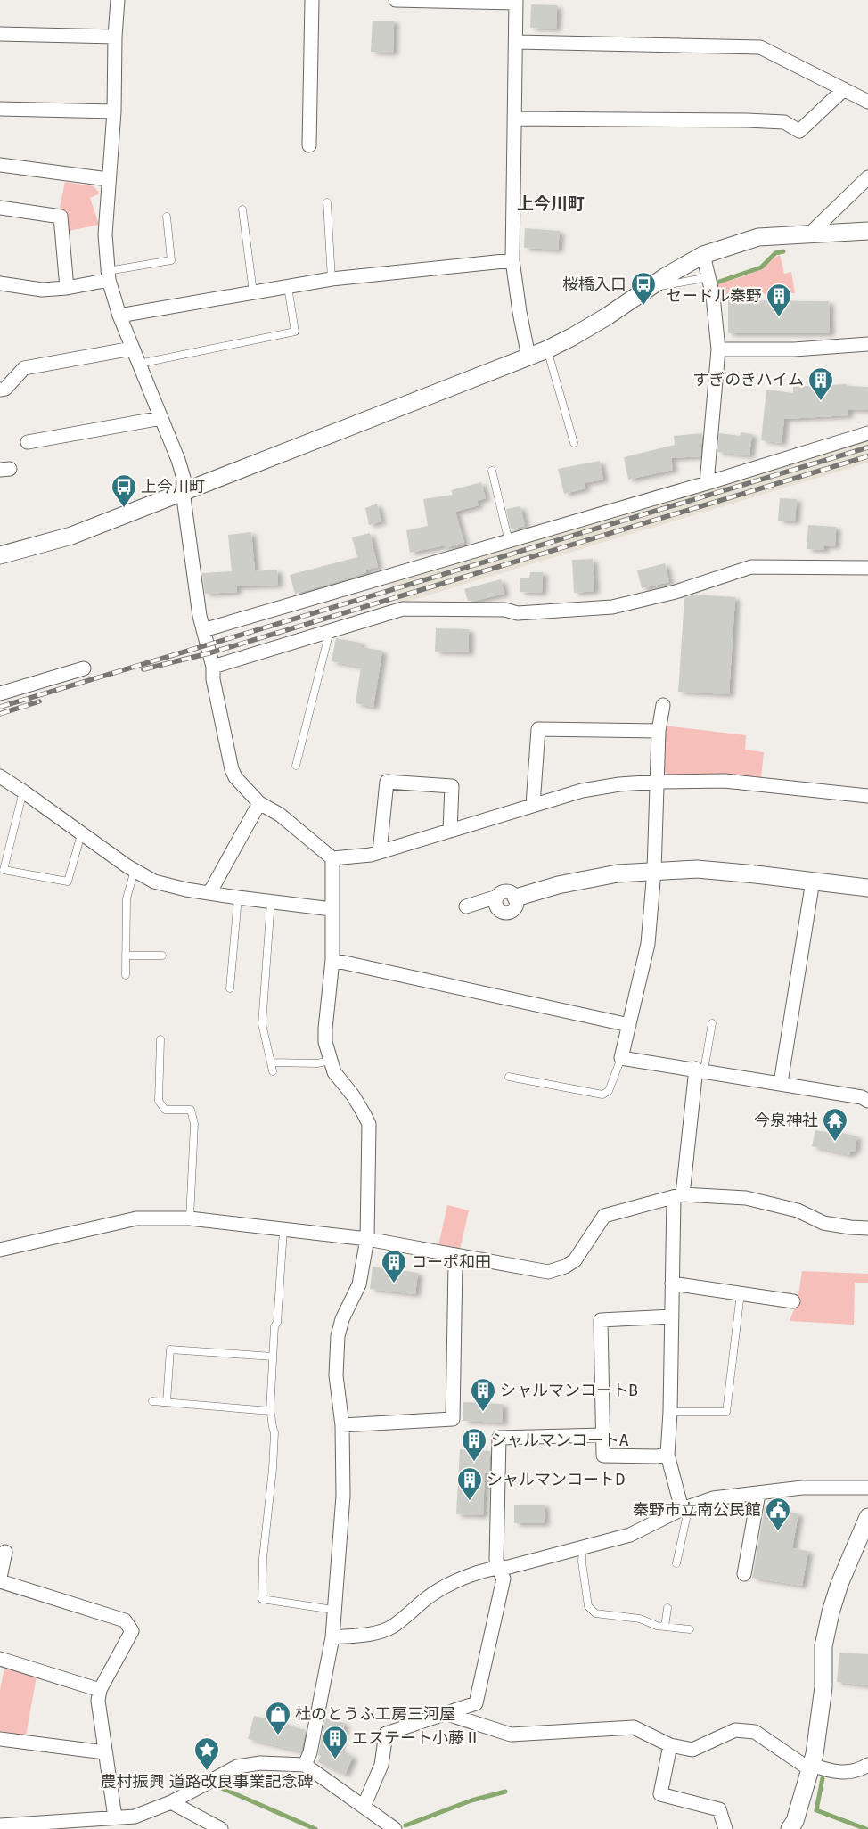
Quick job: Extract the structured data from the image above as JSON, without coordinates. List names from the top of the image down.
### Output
{
  "districts": ["上今川町"],
  "places": {
    "bus stop": ["桜橋入口", "上今川町"],
    "building": [
      "セードル秦野",
      "すぎのきハイム",
      "コーポ和田",
      "シャルマンコートB",
      "シャルマンコートA",
      "シャルマンコートD",
      "エステート小藤Ⅱ"
    ],
    "temple": ["今泉神社"],
    "public building": ["秦野市立南公民館"],
    "shop": ["杜のとうふ工房三河屋"],
    "place": ["農村振興 道路改良事業記念碑"]
  }
}
